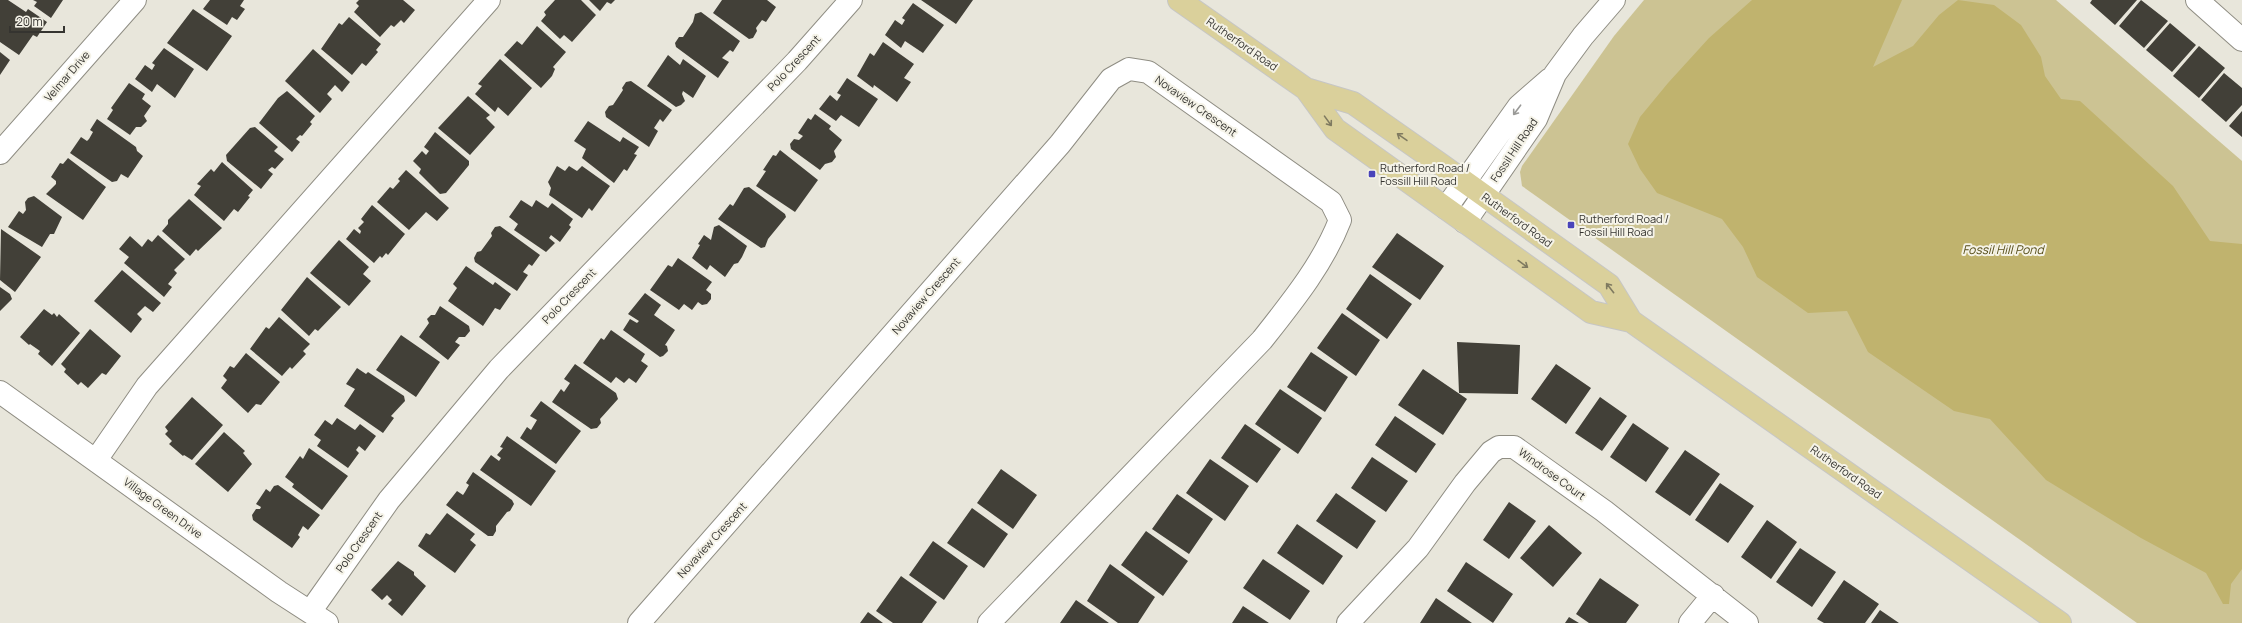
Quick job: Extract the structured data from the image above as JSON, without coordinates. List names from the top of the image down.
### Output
{
  "streets": {
    "main road": ["Rutherford Road"],
    "street": [
      "Polo Crescent",
      "Velmar Drive",
      "Novaview Crescent",
      "Fossil Hill Road",
      "Windrose Court",
      "Village Green Drive"
    ]
  },
  "crossings": [
    ["Rutherford Road", "Fossil Hill Road"],
    ["Polo Crescent", "Village Green Drive"]
  ],
  "water": ["Fossil Hill Pond"],
  "places": {
    "transit": ["Rutherford Road / Fossill Hill Road", "Rutherford Road / Fossil Hill Road"]
  },
  "scale_bar": "20 m"
}
